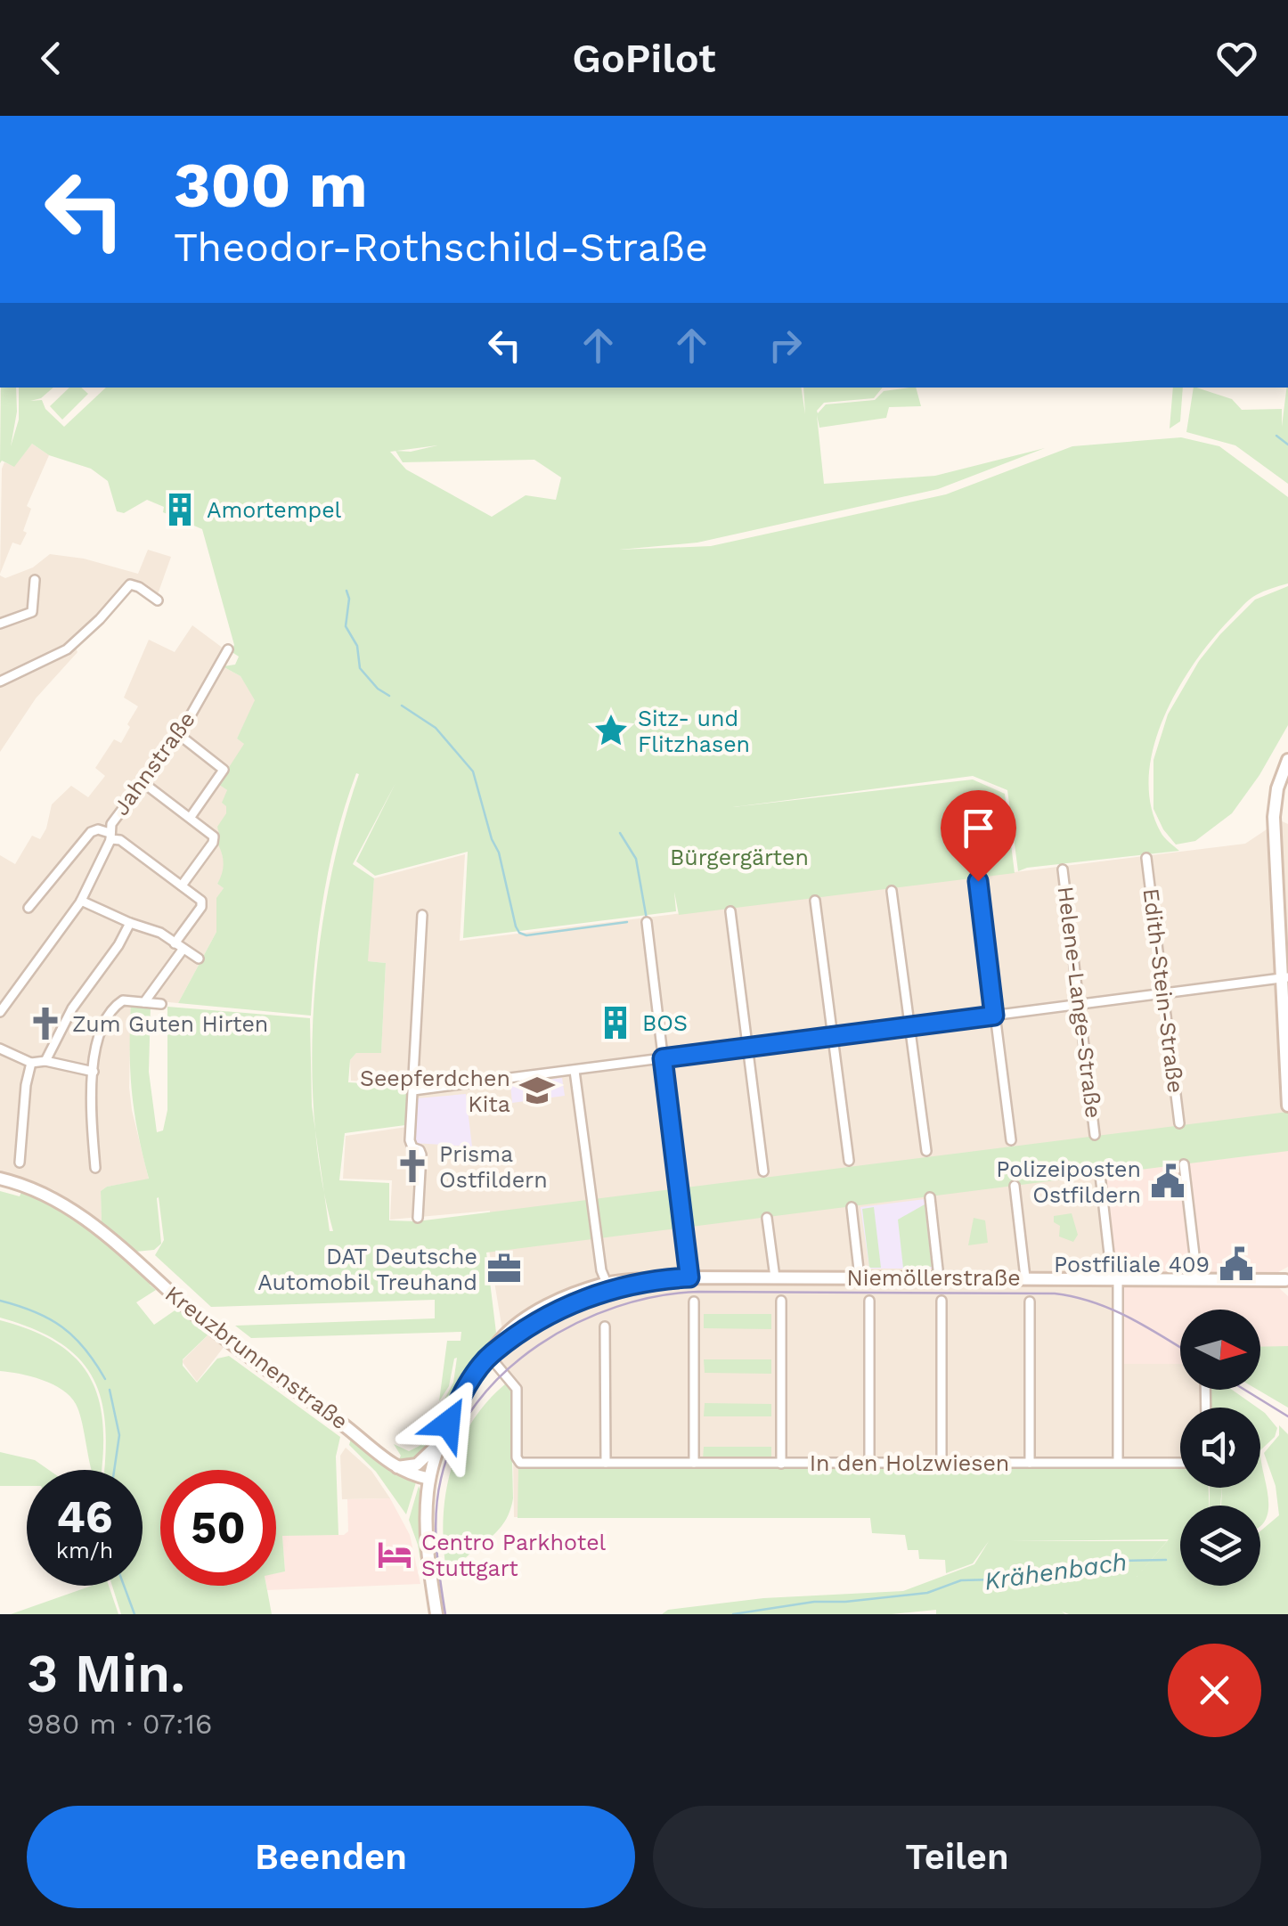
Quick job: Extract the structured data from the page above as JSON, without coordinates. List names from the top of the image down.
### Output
{
  "streets": {
    "main road": ["Niemöllerstraße", "Kreuzbrunnenstraße"],
    "street": [
      "Jahnstraße",
      "Edith-Stein-Straße",
      "Helene-Lange-Straße",
      "In den Holzwiesen"
    ]
  },
  "crossings": [
    ["Niemöllerstraße", "Kreuzbrunnenstraße"],
    ["Niemöllerstraße", "In den Holzwiesen"]
  ],
  "water": ["Krähenbach"],
  "parks": ["Bürgergärten"],
  "places": {
    "building": ["Amortempel", "BOS"],
    "place": ["Sitz- und Flitzhasen"],
    "church": ["Zum Guten Hirten", "Prisma Ostfildern"],
    "school or university": ["Seepferdchen Kita"],
    "public building": ["Polizeiposten Ostfildern", "Postfiliale 409"],
    "office": ["DAT Deutsche Automobil Treuhand"],
    "hotel": ["Centro Parkhotel Stuttgart"]
  },
  "north": "right",
  "page": {
    "header": "GoPilot",
    "turn": ["300 m", "Theodor-Rothschild-Straße"],
    "speed": "46 km/h",
    "limit": "50",
    "heading": ["3 Min.", "980 m · 07:16"],
    "buttons": ["Beenden", "Teilen"]
  }
}
